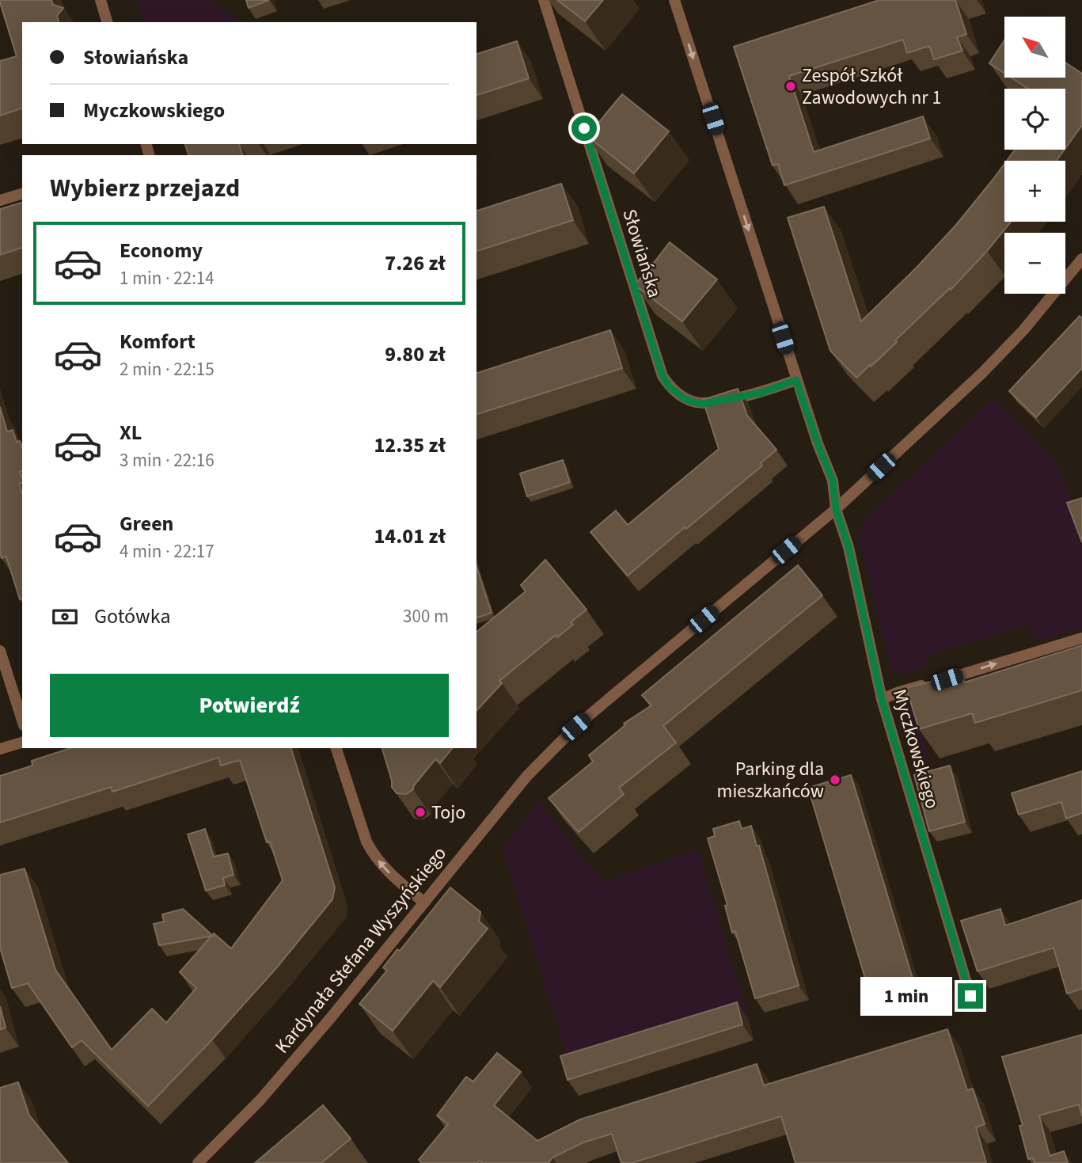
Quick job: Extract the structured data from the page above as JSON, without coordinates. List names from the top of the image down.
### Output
{
  "streets": {
    "street": ["Słowiańska", "Myczkowskiego", "Kardynała Stefana Wyszyńskiego"]
  },
  "crossings": [
    ["Myczkowskiego", "Kardynała Stefana Wyszyńskiego"]
  ],
  "places": ["Zespół Szkół Zawodowych nr 1", "Parking dla mieszkańców", "Tojo"],
  "north": "top left",
  "page": {
    "map_buttons": ["+", "−"],
    "banner": ["Słowiańska", "Myczkowskiego"],
    "heading": "Wybierz przejazd",
    "list": [
      {
        "name": "Economy",
        "note": "1 min · 22:14",
        "value": "7.26 zł"
      },
      {
        "name": "Komfort",
        "note": "2 min · 22:15",
        "value": "9.80 zł"
      },
      {
        "name": "XL",
        "note": "3 min · 22:16",
        "value": "12.35 zł"
      },
      {
        "name": "Green",
        "note": "4 min · 22:17",
        "value": "14.01 zł"
      }
    ],
    "pay": ["Gotówka", "300 m"],
    "buttons": "Potwierdź",
    "bubble": "1 min"
  }
}
